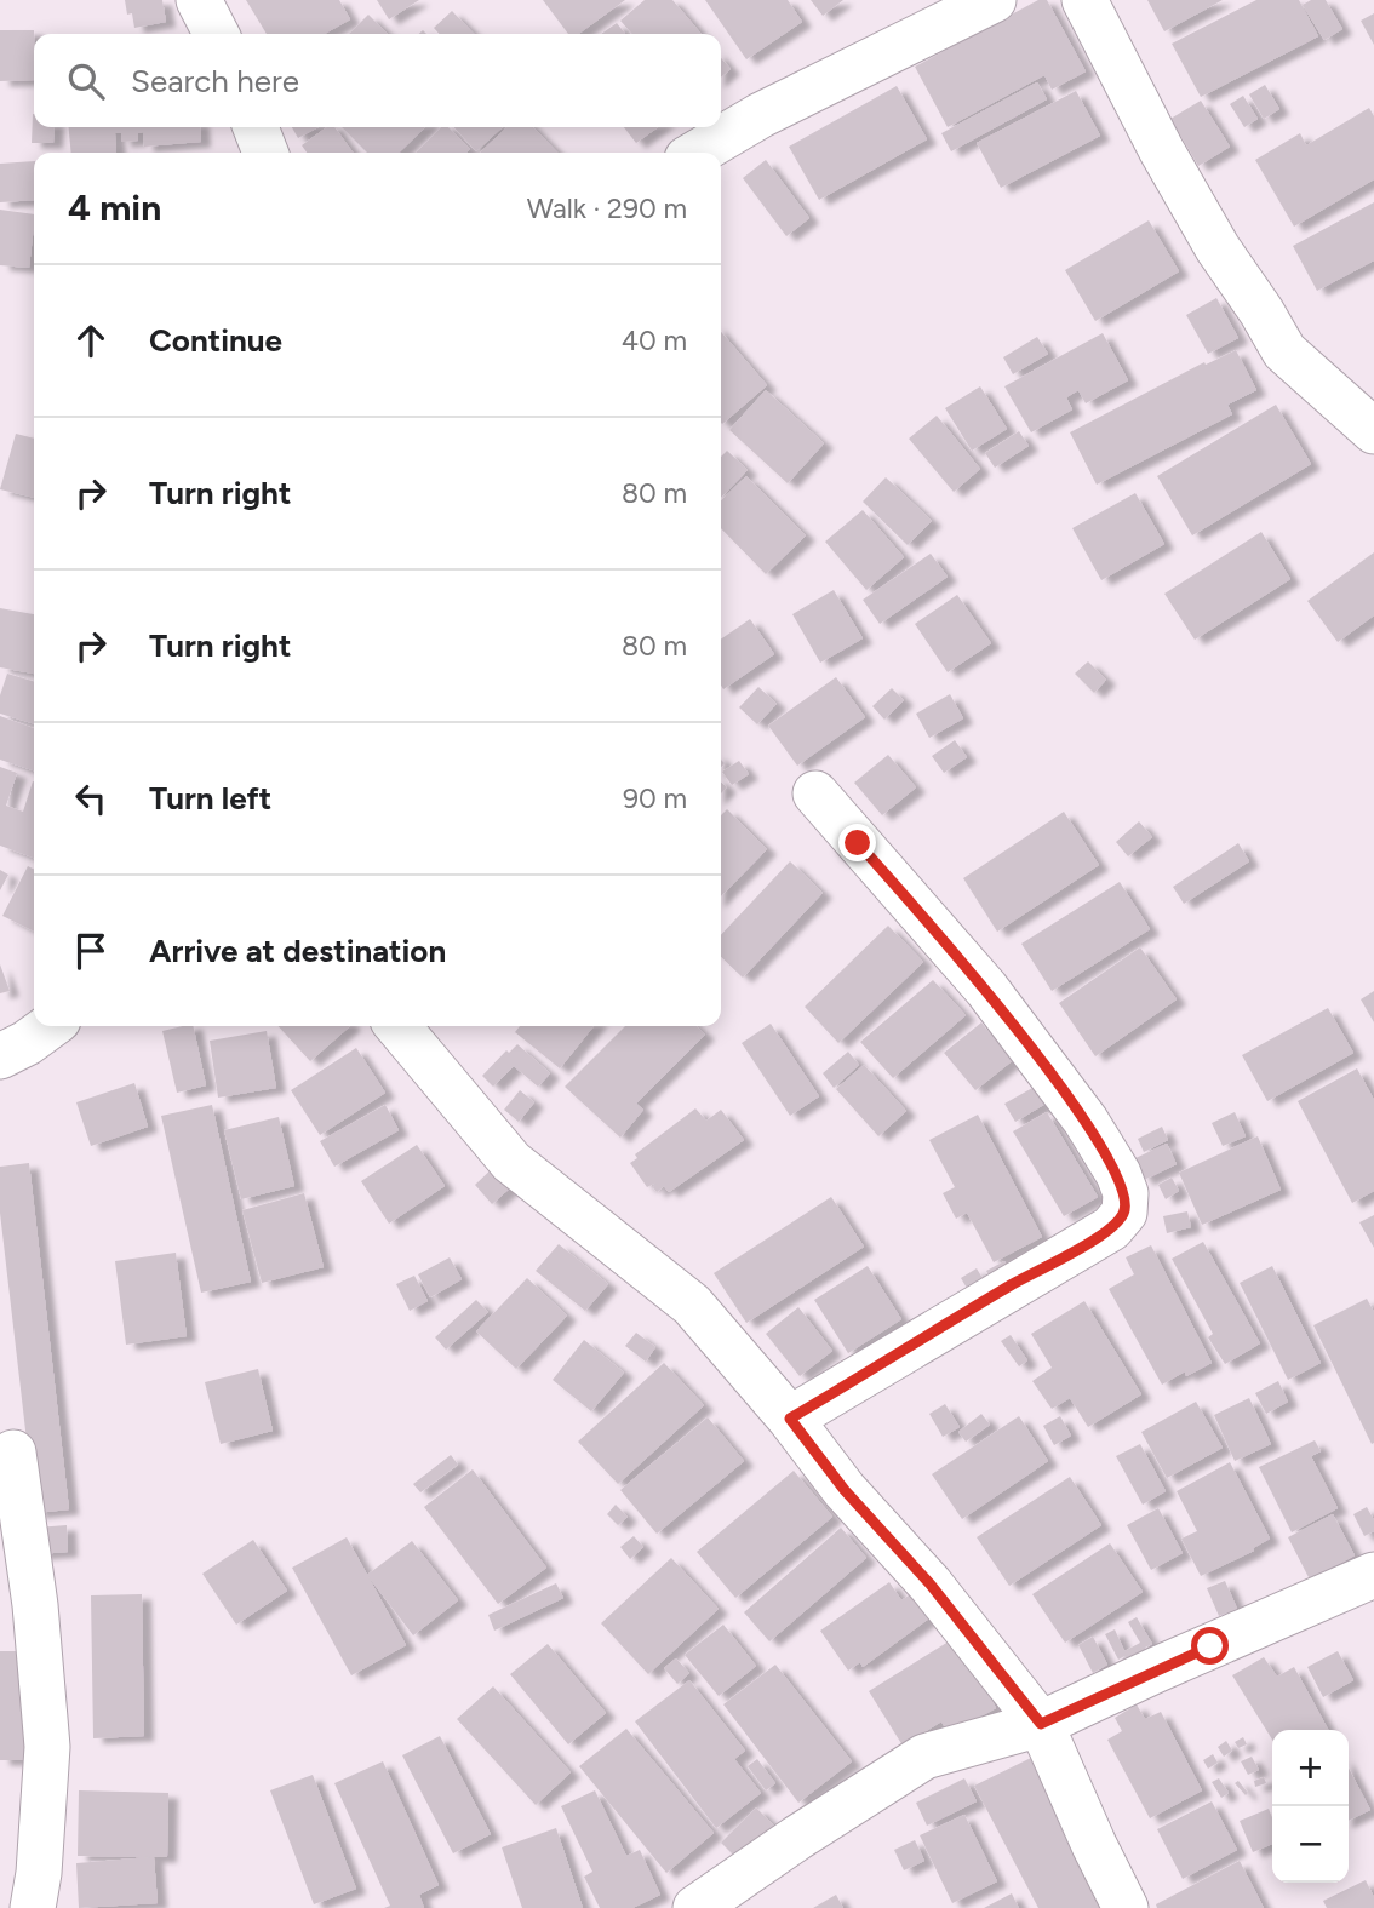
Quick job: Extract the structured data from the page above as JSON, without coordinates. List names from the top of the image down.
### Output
{
  "page": {
    "search": "Search here",
    "heading": ["4 min", "Walk · 290 m"],
    "list": [
      ["Continue", "40 m"],
      ["Turn right", "80 m"],
      ["Turn right", "80 m"],
      ["Turn left", "90 m"],
      "Arrive at destination"
    ],
    "map_buttons": ["+", "−"]
  }
}
